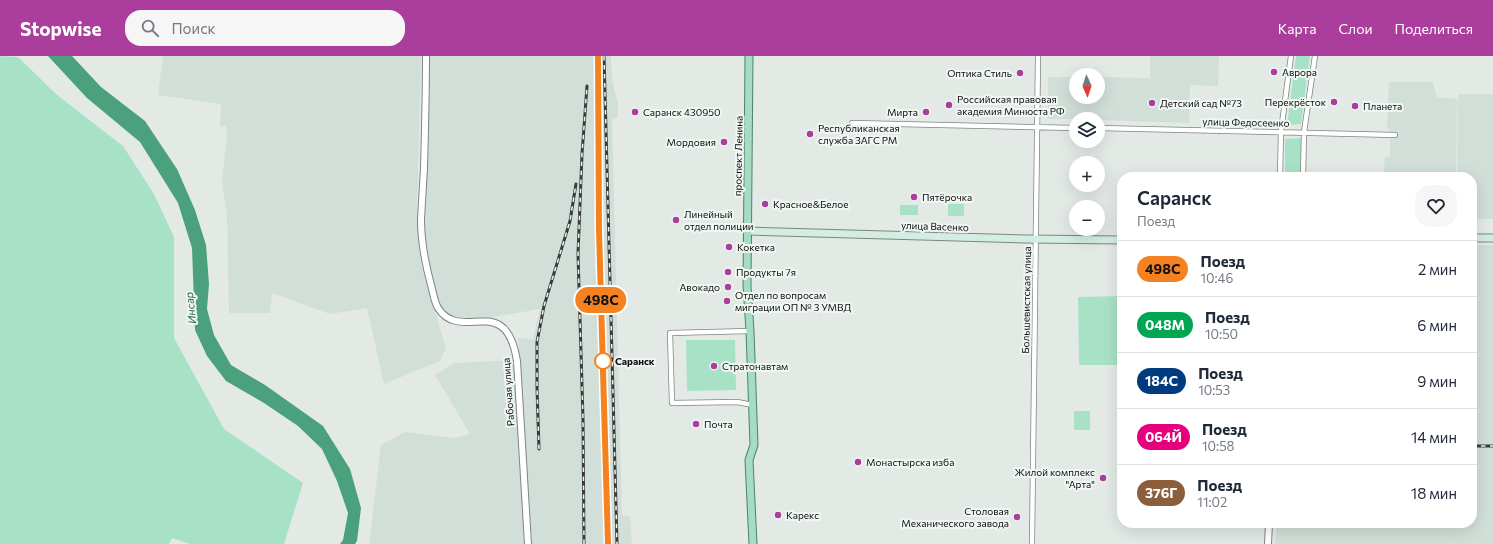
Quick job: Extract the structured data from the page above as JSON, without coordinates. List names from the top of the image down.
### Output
{
  "streets": {
    "main road": ["проспект Ленина", "улица Васенко"],
    "street": ["улица Федосеенко", "Большевистская улица", "Рабочая улица"]
  },
  "crossings": [
    ["проспект Ленина", "улица Васенко"],
    ["улица Васенко", "Большевистская улица"]
  ],
  "water": ["Инсар"],
  "places": [
    "Аврора",
    "Оптика Стиль",
    "Перекрёсток",
    "Детский сад №73",
    "Российская правовая академия Минюста РФ",
    "Планета",
    "Саранск 430950",
    "Мирта",
    "Республиканская служба ЗАГС РМ",
    "Мордовия",
    "Пятёрочка",
    "Красное&Белое",
    "Линейный отдел полиции",
    "Кокетка",
    "Продукты 7я",
    "Авокадо",
    "Отдел по вопросам миграции ОП № 3 УМВД",
    "Саранск",
    "Стратонавтам",
    "Почта",
    "Монастырска изба",
    "Жилой комплекс \"Арта\"",
    "Карекс",
    "Столовая Механического завода"
  ],
  "north": "bottom",
  "page": {
    "header": "Stopwise",
    "search": "Поиск",
    "nav": ["Карта", "Слои", "Поделиться"],
    "on_map": "498С",
    "map_buttons": ["+", "−"],
    "heading": ["Саранск", "Поезд"],
    "list": [
      {
        "mark": "498С",
        "name": "Поезд",
        "note": "10:46",
        "value": "2 мин"
      },
      {
        "mark": "048М",
        "name": "Поезд",
        "note": "10:50",
        "value": "6 мин"
      },
      {
        "mark": "184С",
        "name": "Поезд",
        "note": "10:53",
        "value": "9 мин"
      },
      {
        "mark": "064Й",
        "name": "Поезд",
        "note": "10:58",
        "value": "14 мин"
      },
      {
        "mark": "376Г",
        "name": "Поезд",
        "note": "11:02",
        "value": "18 мин"
      }
    ]
  }
}
